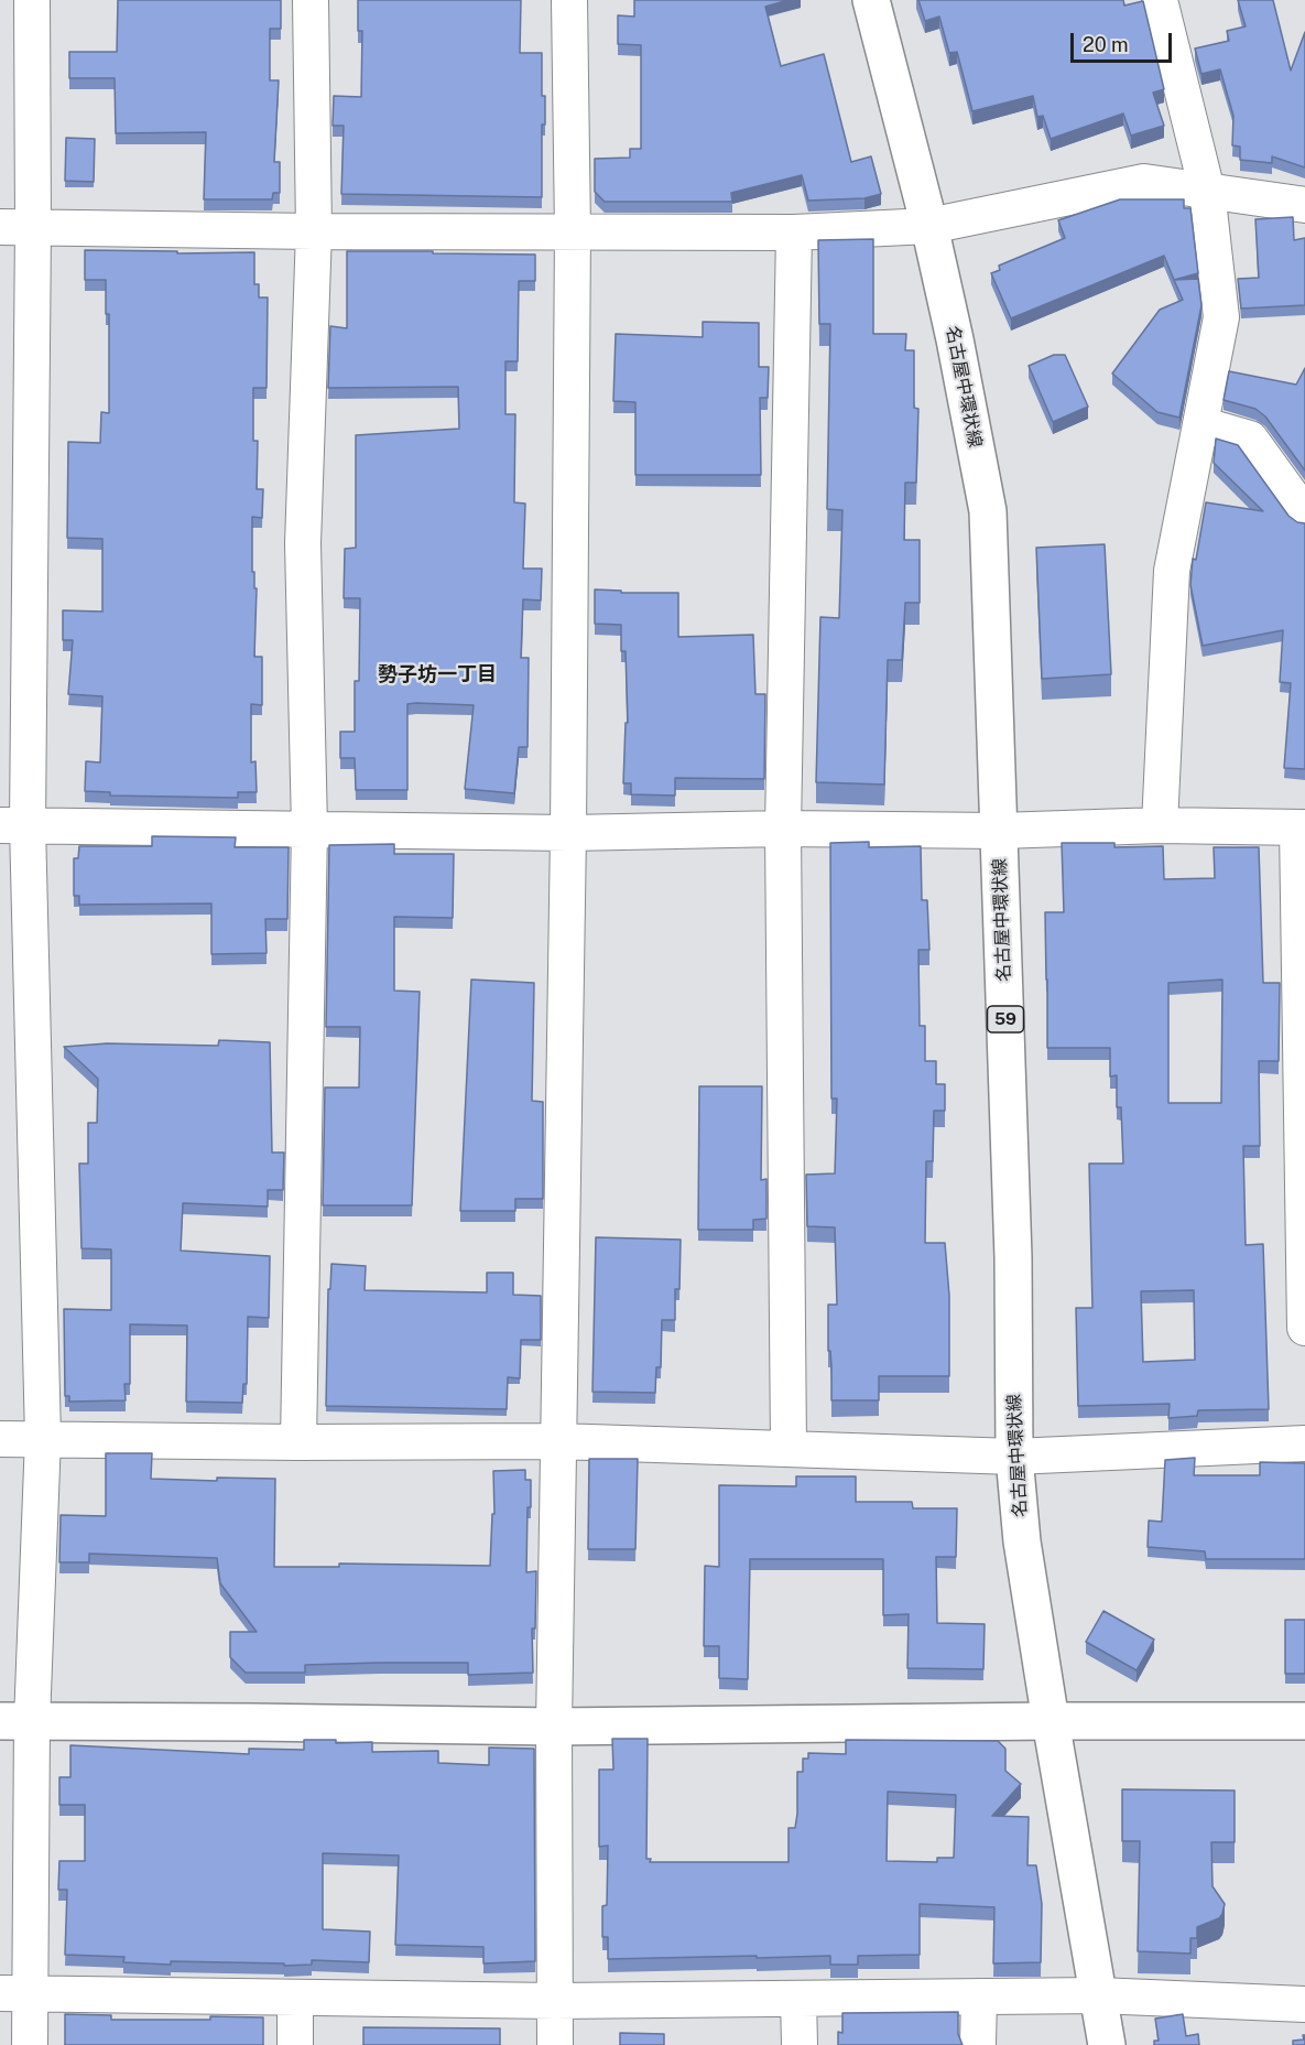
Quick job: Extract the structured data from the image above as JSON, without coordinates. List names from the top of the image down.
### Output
{
  "streets": {
    "main road": ["名古屋中環状線", "59"]
  },
  "districts": ["勢子坊一丁目"],
  "scale_bar": "20 m"
}
